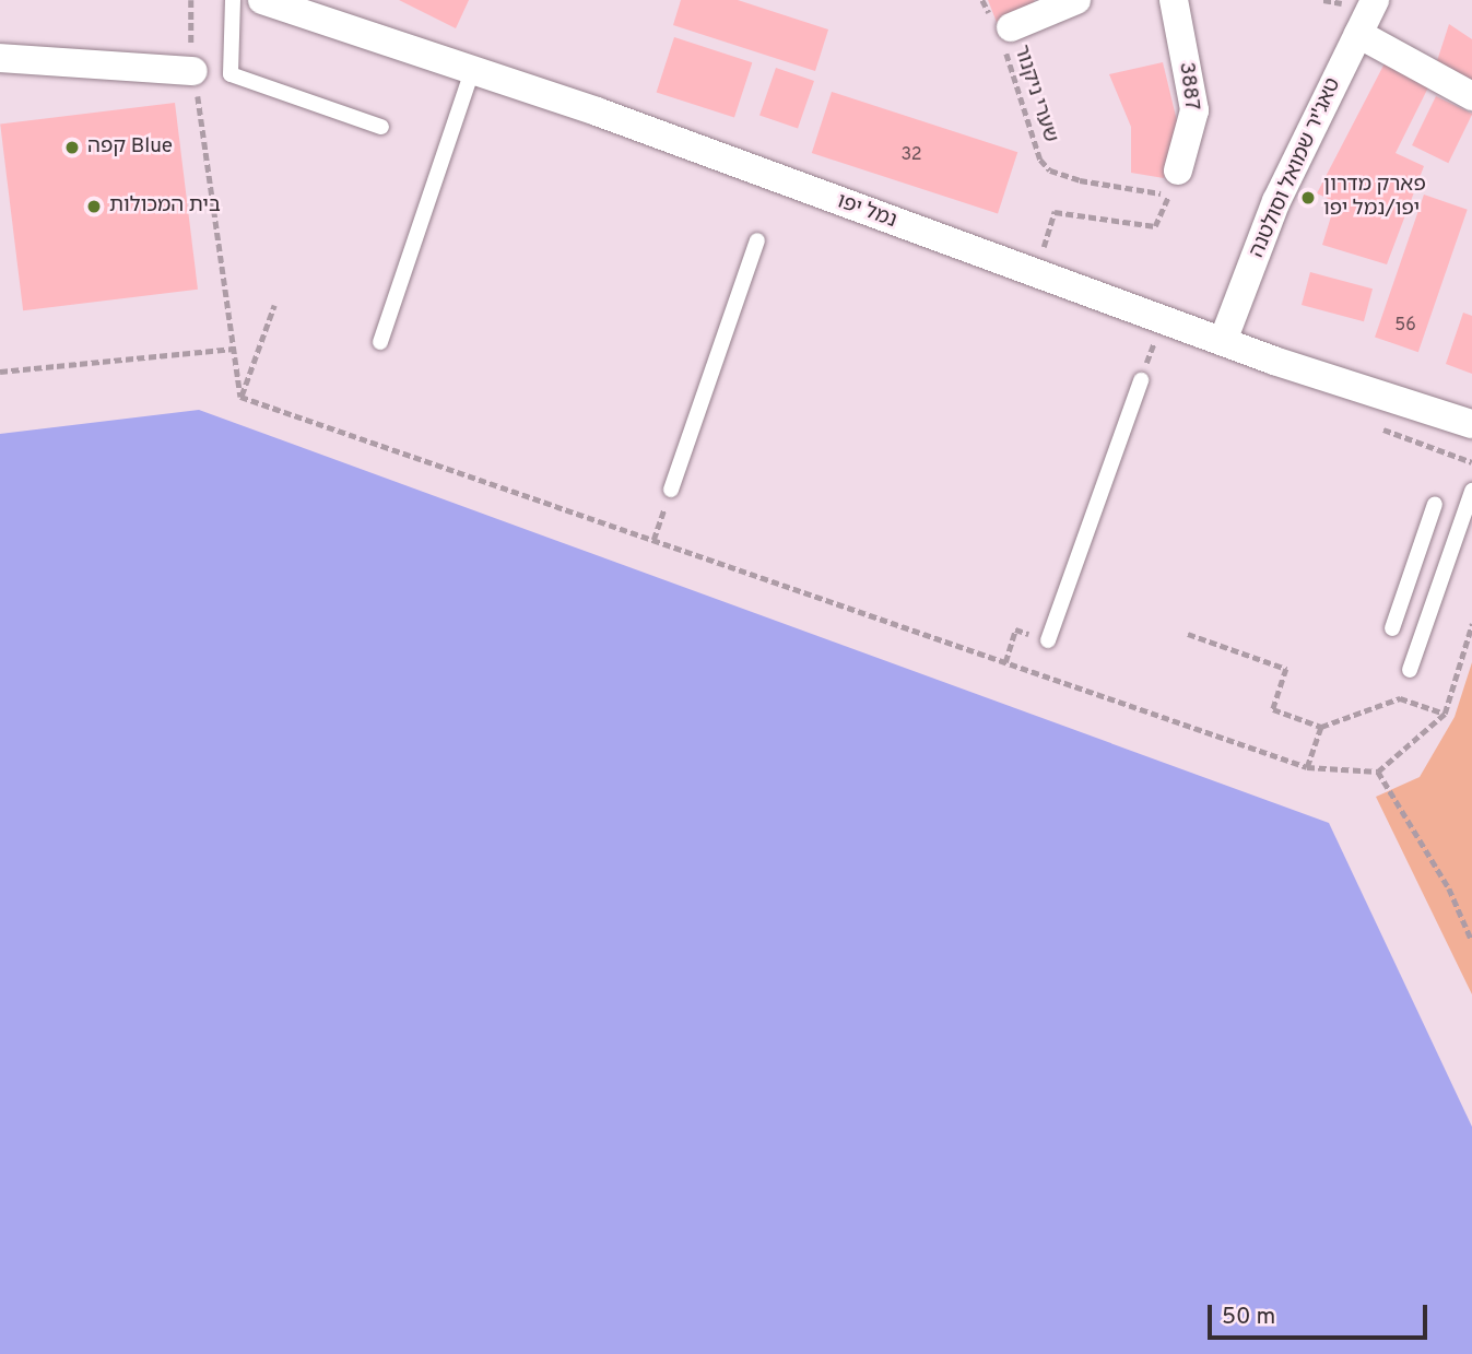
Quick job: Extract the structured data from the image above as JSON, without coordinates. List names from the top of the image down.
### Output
{
  "streets": {
    "street": ["3887", "טאג'יר שמואל וסולטנה", "נמל יפו"],
    "path": ["שערי ניקנור"]
  },
  "crossings": [
    ["טאג'יר שמואל וסולטנה", "נמל יפו"]
  ],
  "places": ["קפה Blue", "פארק מדרון יפו/נמל יפו", "בית המכולות"],
  "house_numbers": ["32", "56"],
  "scale_bar": "50 m"
}
